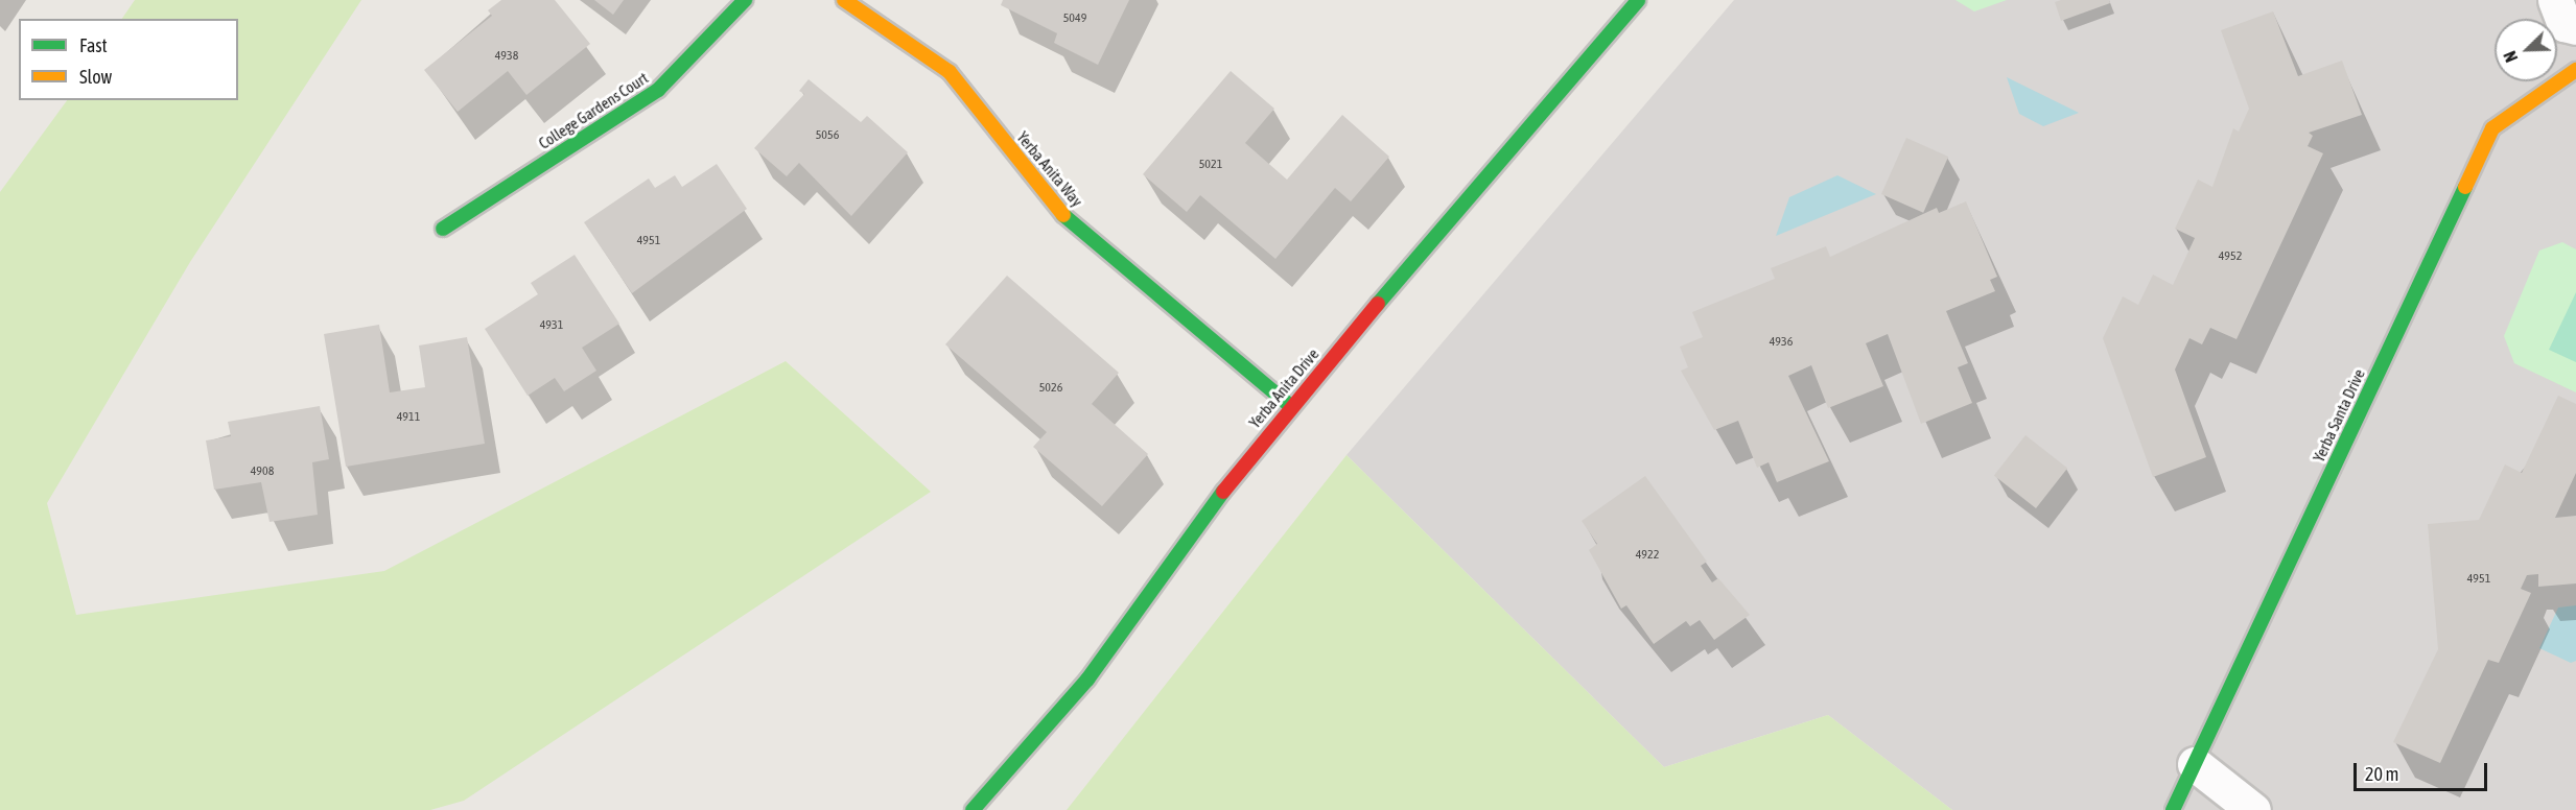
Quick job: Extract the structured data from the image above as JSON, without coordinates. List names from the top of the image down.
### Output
{
  "streets": {
    "street": [
      "College Gardens Court",
      "Yerba Anita Way",
      "Yerba Anita Drive",
      "Yerba Santa Drive"
    ]
  },
  "crossings": [
    ["Yerba Anita Way", "Yerba Anita Drive"]
  ],
  "house_numbers": [
    "5049",
    "4938",
    "5056",
    "5021",
    "4951",
    "4952",
    "4931",
    "4936",
    "5026",
    "4911",
    "4908",
    "4922",
    "4951"
  ],
  "legend": ["Fast", "Slow"],
  "scale_bar": "20 m",
  "north": "bottom left"
}
